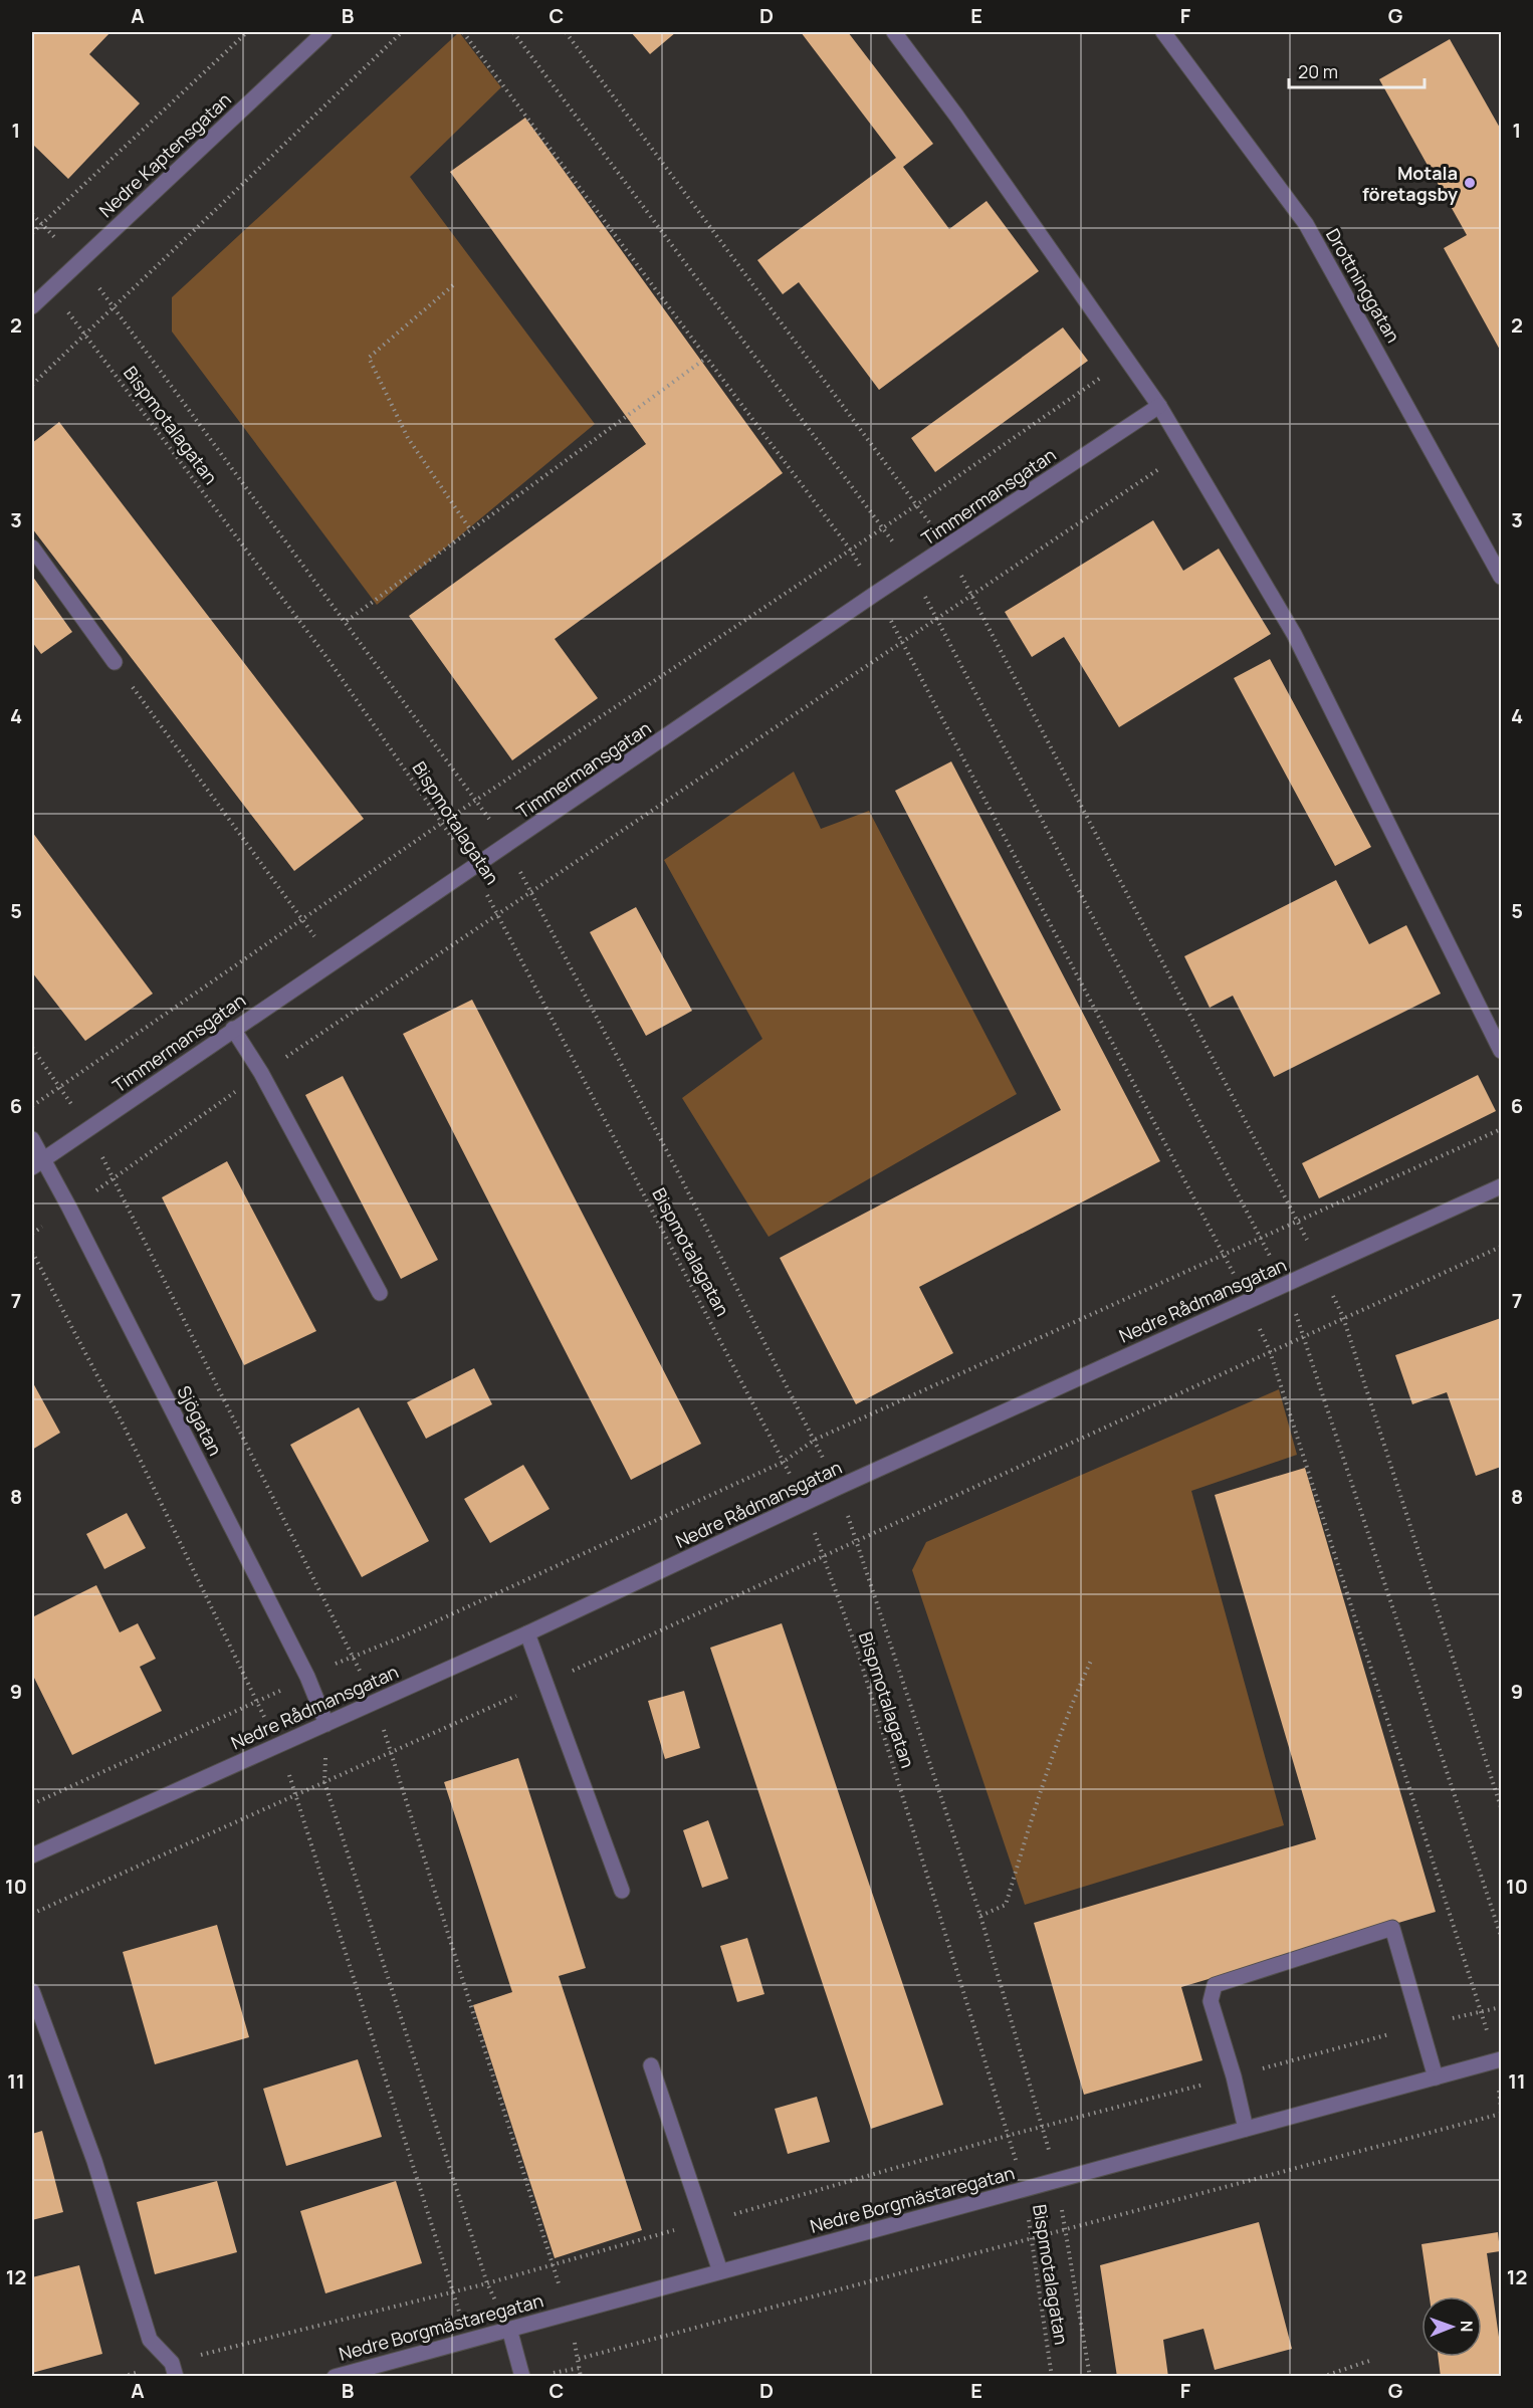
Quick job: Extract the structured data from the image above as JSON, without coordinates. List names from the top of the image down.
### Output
{
  "streets": {
    "street": [
      "Nedre Kaptensgatan",
      "Drottninggatan",
      "Timmermansgatan",
      "Nedre Rådmansgatan",
      "Sjögatan",
      "Nedre Borgmästaregatan"
    ],
    "path": ["Bispmotalagatan"]
  },
  "crossings": [
    ["Nedre Kaptensgatan", "Bispmotalagatan"],
    ["Bispmotalagatan", "Timmermansgatan"],
    ["Bispmotalagatan", "Nedre Rådmansgatan"],
    ["Bispmotalagatan", "Nedre Borgmästaregatan"],
    ["Timmermansgatan", "Sjögatan"],
    ["Nedre Rådmansgatan", "Sjögatan"]
  ],
  "places": ["Motala företagsby"],
  "scale_bar": "20 m",
  "north": "right",
  "grid": {
    "columns": [
      "A",
      "B",
      "C",
      "D",
      "E",
      "F",
      "G"
    ],
    "rows": [
      "1",
      "2",
      "3",
      "4",
      "5",
      "6",
      "7",
      "8",
      "9",
      "10",
      "11",
      "12"
    ]
  }
}
